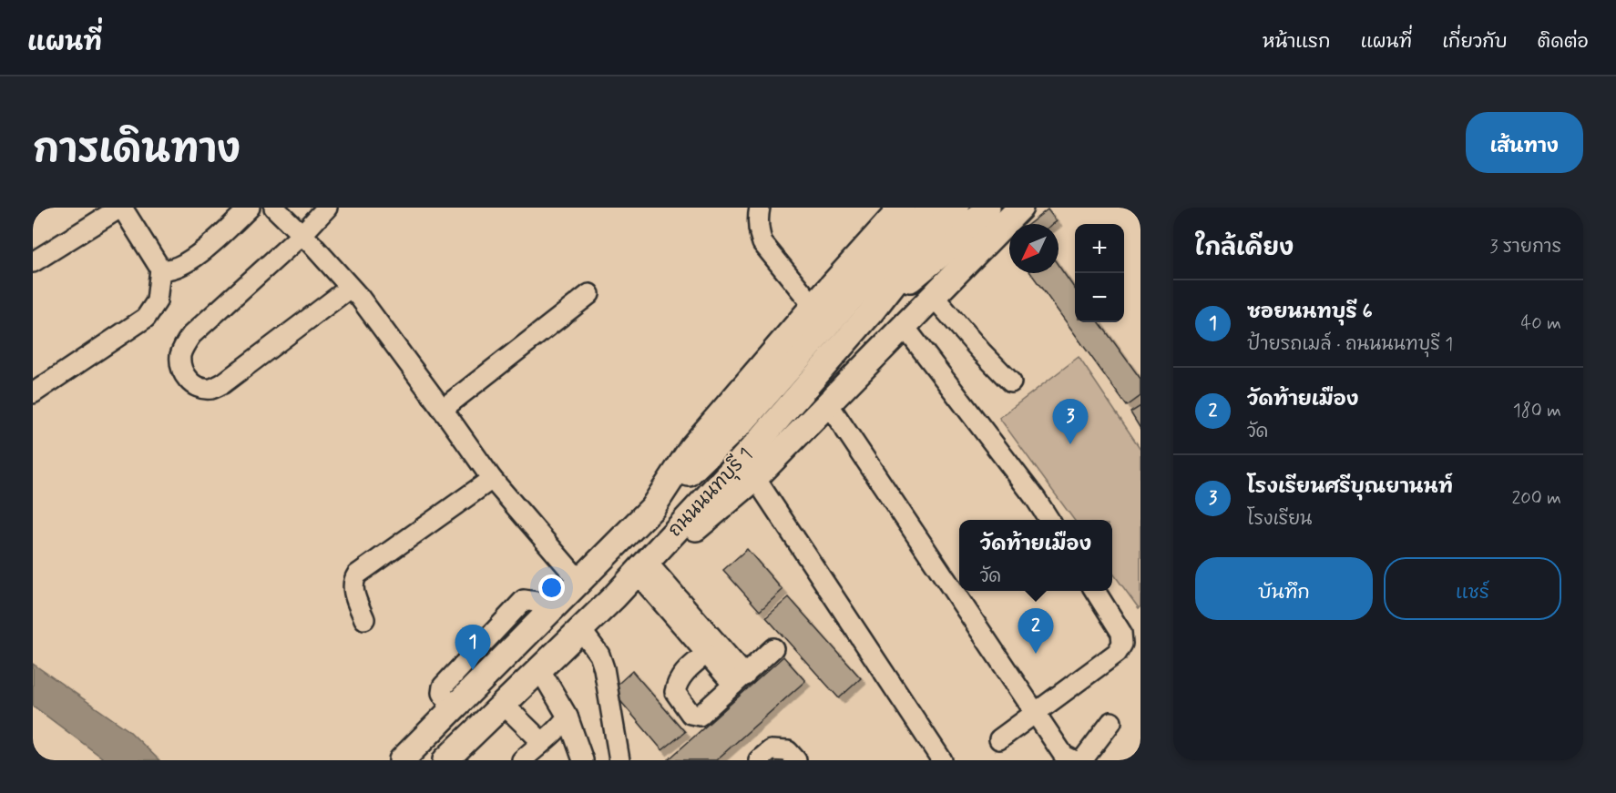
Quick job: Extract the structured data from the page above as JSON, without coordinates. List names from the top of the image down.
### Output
{
  "streets": {
    "main road": ["ถนนนนทบุรี 1"]
  },
  "north": "bottom left",
  "page": {
    "header": "แผนที่",
    "nav": [
      "หน้าแรก",
      "แผนที่",
      "เกี่ยวกับ",
      "ติดต่อ"
    ],
    "title": "การเดินทาง",
    "buttons": [
      "เส้นทาง",
      ["บันทึก", "แชร์"]
    ],
    "heading": ["ใกล้เคียง", "3 รายการ"],
    "map_buttons": ["+", "−"],
    "list": [
      {
        "mark": "1",
        "name": "ซอยนนทบุรี 6",
        "note": "ป้ายรถเมล์ · ถนนนนทบุรี 1",
        "value": "40 m"
      },
      {
        "mark": "2",
        "name": "วัดท้ายเมือง",
        "note": "วัด",
        "value": "180 m"
      },
      {
        "mark": "3",
        "name": "โรงเรียนศรีบุณยานนท์",
        "note": "โรงเรียน",
        "value": "200 m"
      }
    ],
    "pins": ["3", "2", "1"],
    "popup": ["วัดท้ายเมือง", "วัด"]
  }
}
